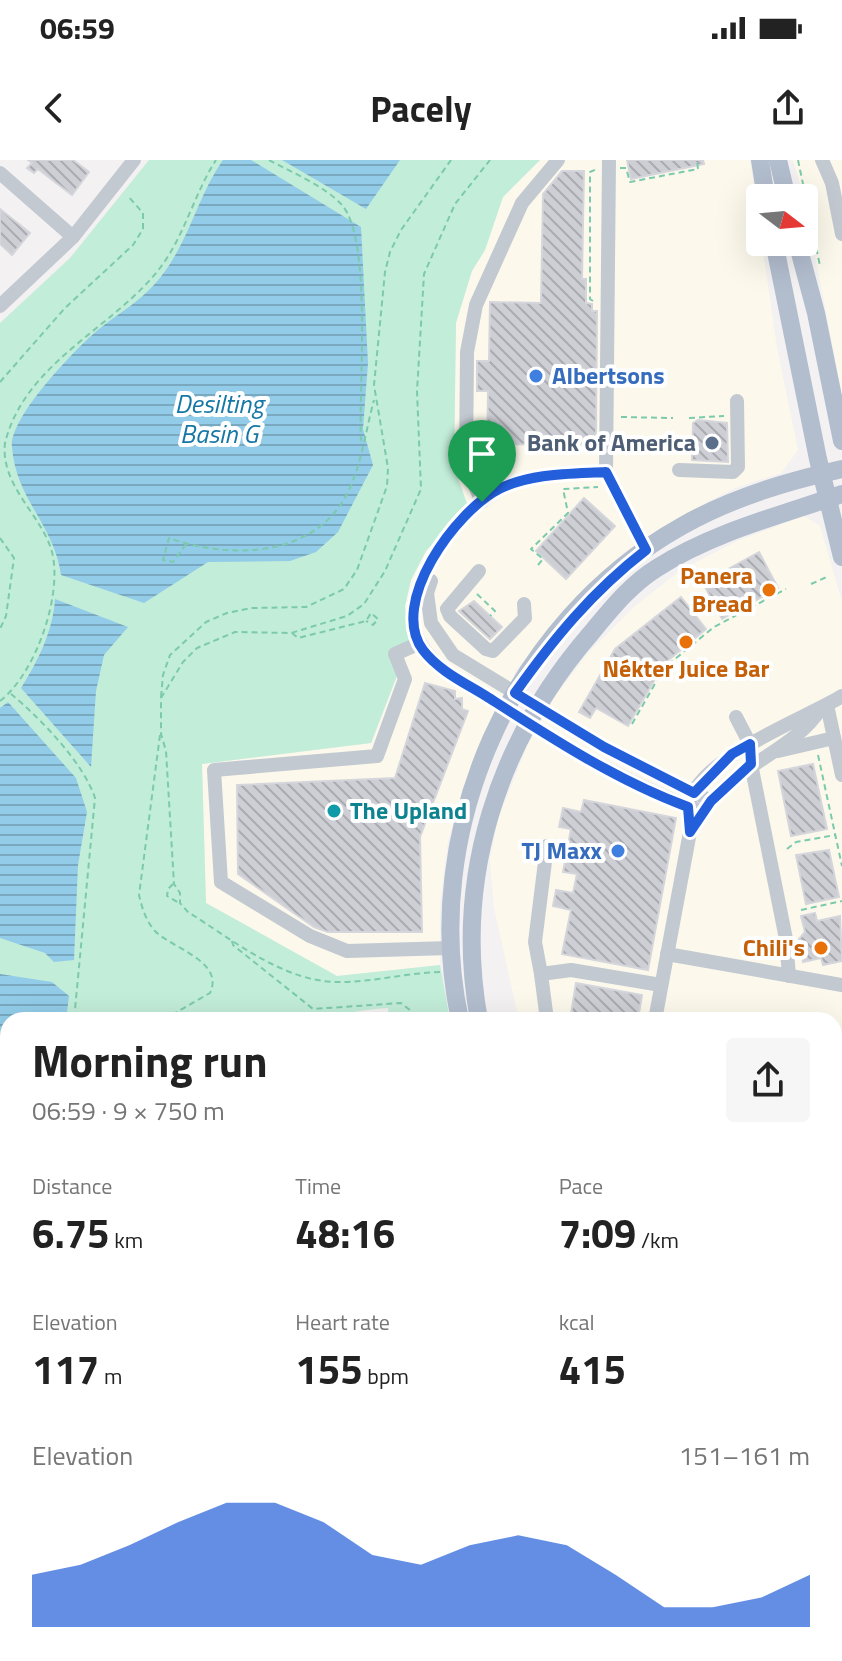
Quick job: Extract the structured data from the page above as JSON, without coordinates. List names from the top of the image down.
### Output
{
  "water": ["Desilting Basin G"],
  "places": [
    "Albertsons",
    "Bank of America",
    "Panera Bread",
    "Nékter Juice Bar",
    "The Upland",
    "TJ Maxx",
    "Chili's"
  ],
  "north": "right",
  "page": {
    "status": "06:59",
    "header": "Pacely",
    "heading": ["Morning run", "06:59 · 9 × 750 m"],
    "stats": [
      ["Distance", "6.75 km"],
      ["Time", "48:16"],
      ["Pace", "7:09 /km"],
      ["Elevation", "117 m"],
      ["Heart rate", "155 bpm"],
      ["kcal", "415"]
    ],
    "chart": ["Elevation", "151–161 m"]
  }
}
